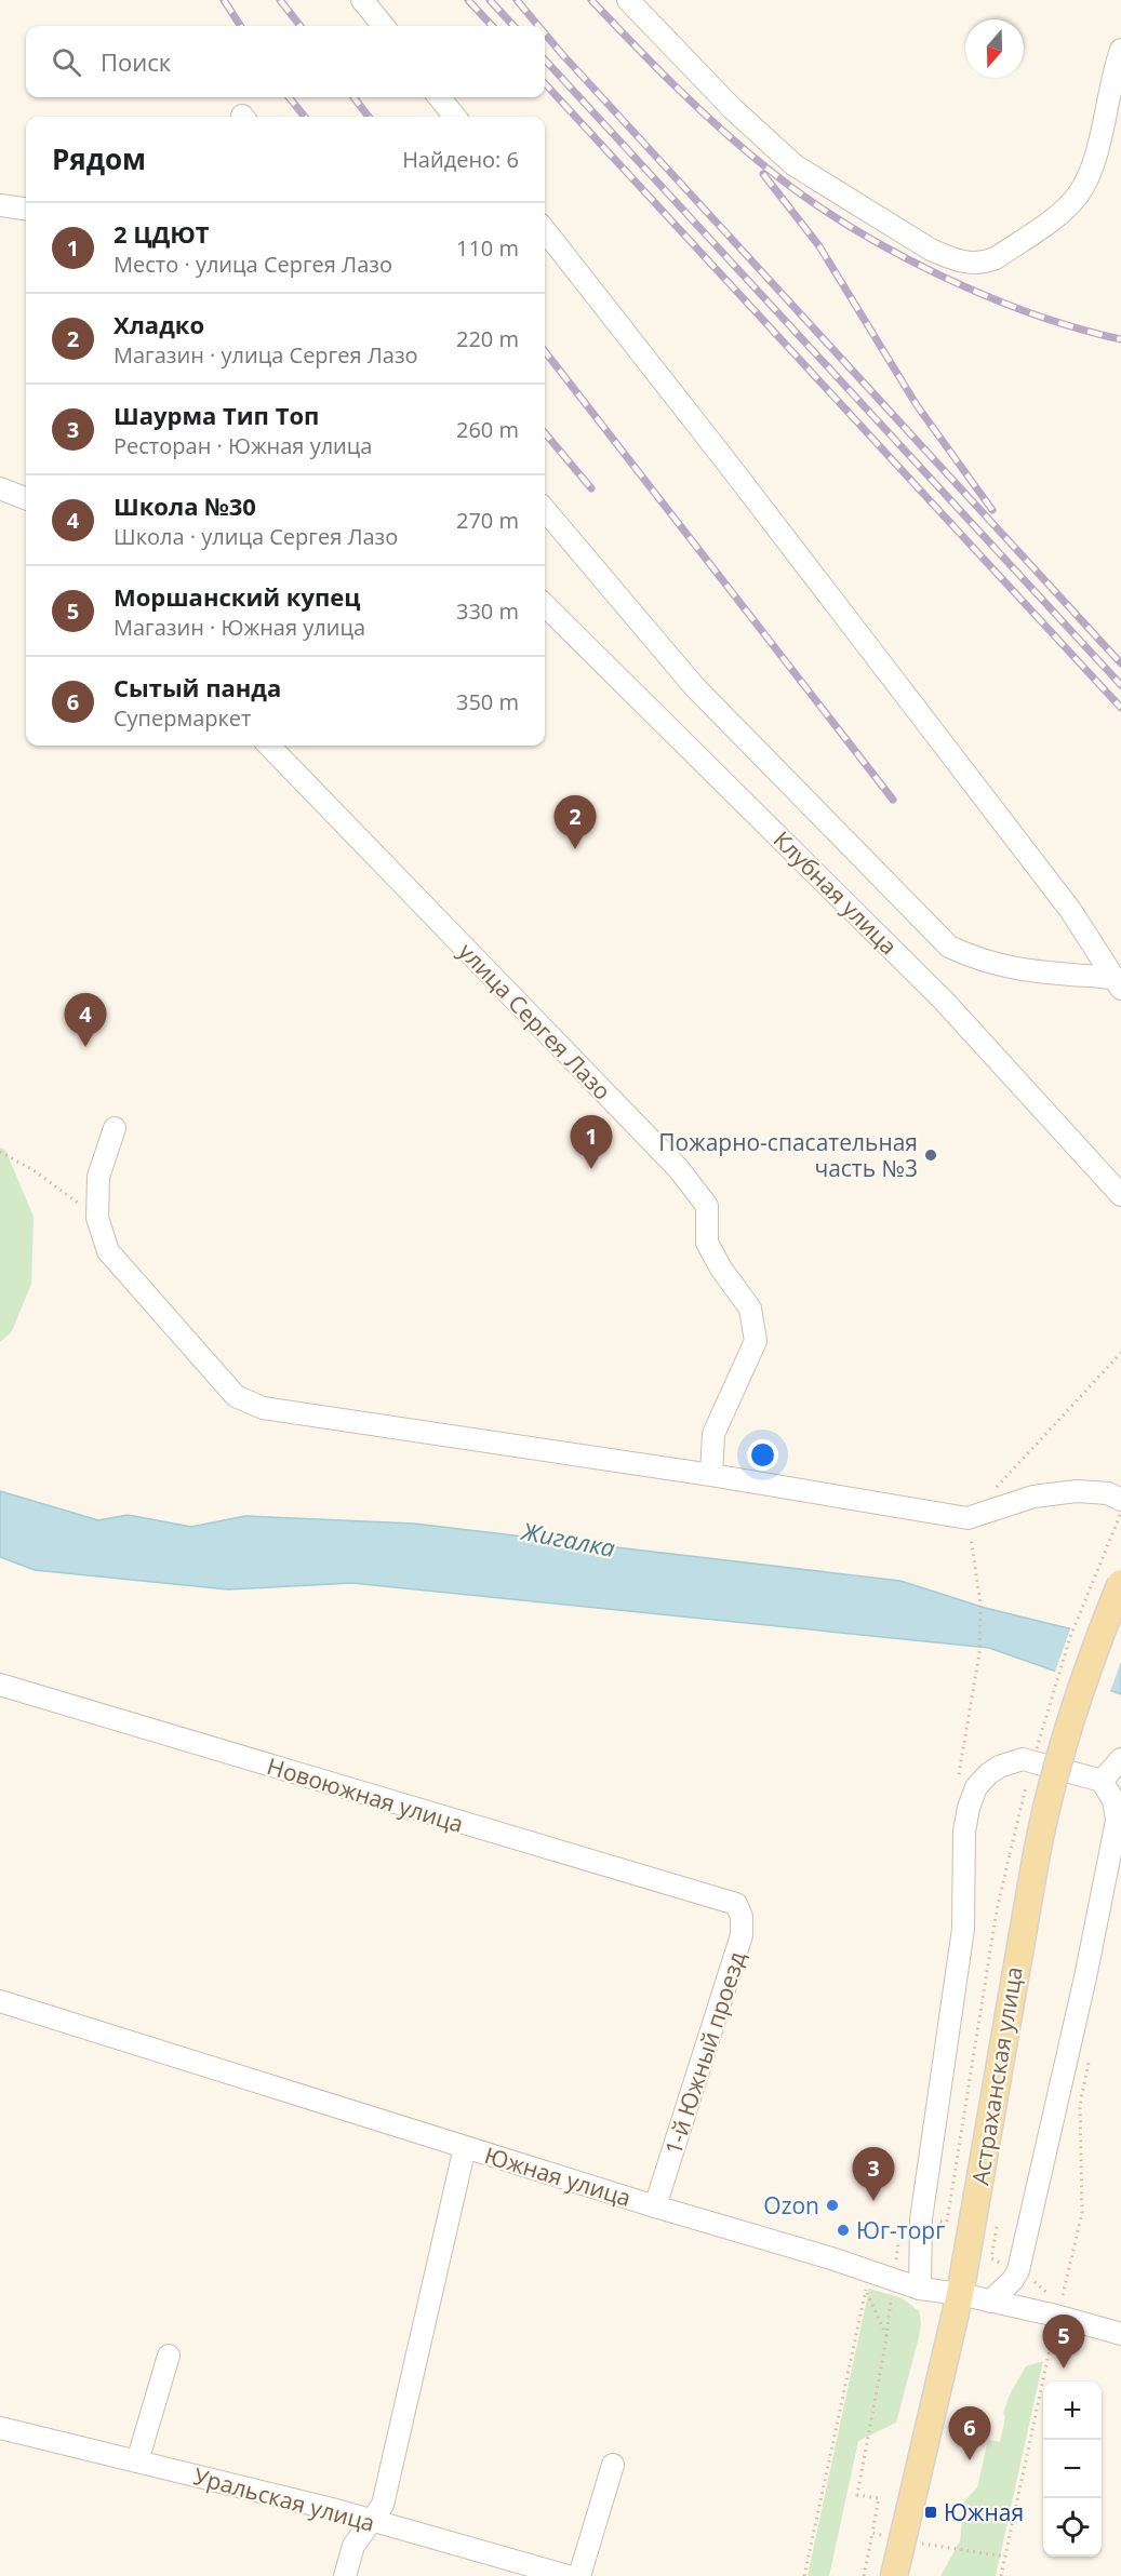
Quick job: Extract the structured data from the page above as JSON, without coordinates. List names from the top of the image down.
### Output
{
  "streets": {
    "main road": ["Астраханская улица"],
    "street": [
      "Клубная улица",
      "улица Сергея Лазо",
      "Новоюжная улица",
      "1-й Южный проезд",
      "Южная улица",
      "Уральская улица"
    ]
  },
  "crossings": [
    ["Новоюжная улица", "1-й Южный проезд"],
    ["1-й Южный проезд", "Южная улица"],
    ["Астраханская улица", "Южная улица"]
  ],
  "water": ["Жигалка"],
  "places": {
    "other": ["Пожарно-спасательная часть №3", "Ozon", "Юг-торг"],
    "transit": ["Южная"]
  },
  "north": "bottom",
  "page": {
    "search": "Поиск",
    "heading": ["Рядом", "Найдено: 6"],
    "list": [
      {
        "mark": "1",
        "name": "2 ЦДЮТ",
        "note": "Место · улица Сергея Лазо",
        "value": "110 m"
      },
      {
        "mark": "2",
        "name": "Хладко",
        "note": "Магазин · улица Сергея Лазо",
        "value": "220 m"
      },
      {
        "mark": "3",
        "name": "Шаурма Тип Топ",
        "note": "Ресторан · Южная улица",
        "value": "260 m"
      },
      {
        "mark": "4",
        "name": "Школа №30",
        "note": "Школа · улица Сергея Лазо",
        "value": "270 m"
      },
      {
        "mark": "5",
        "name": "Моршанский купец",
        "note": "Магазин · Южная улица",
        "value": "330 m"
      },
      {
        "mark": "6",
        "name": "Сытый панда",
        "note": "Супермаркет",
        "value": "350 m"
      }
    ],
    "pins": [
      "2",
      "4",
      "1",
      "3",
      "5",
      "6"
    ],
    "map_buttons": ["+", "−"]
  }
}
